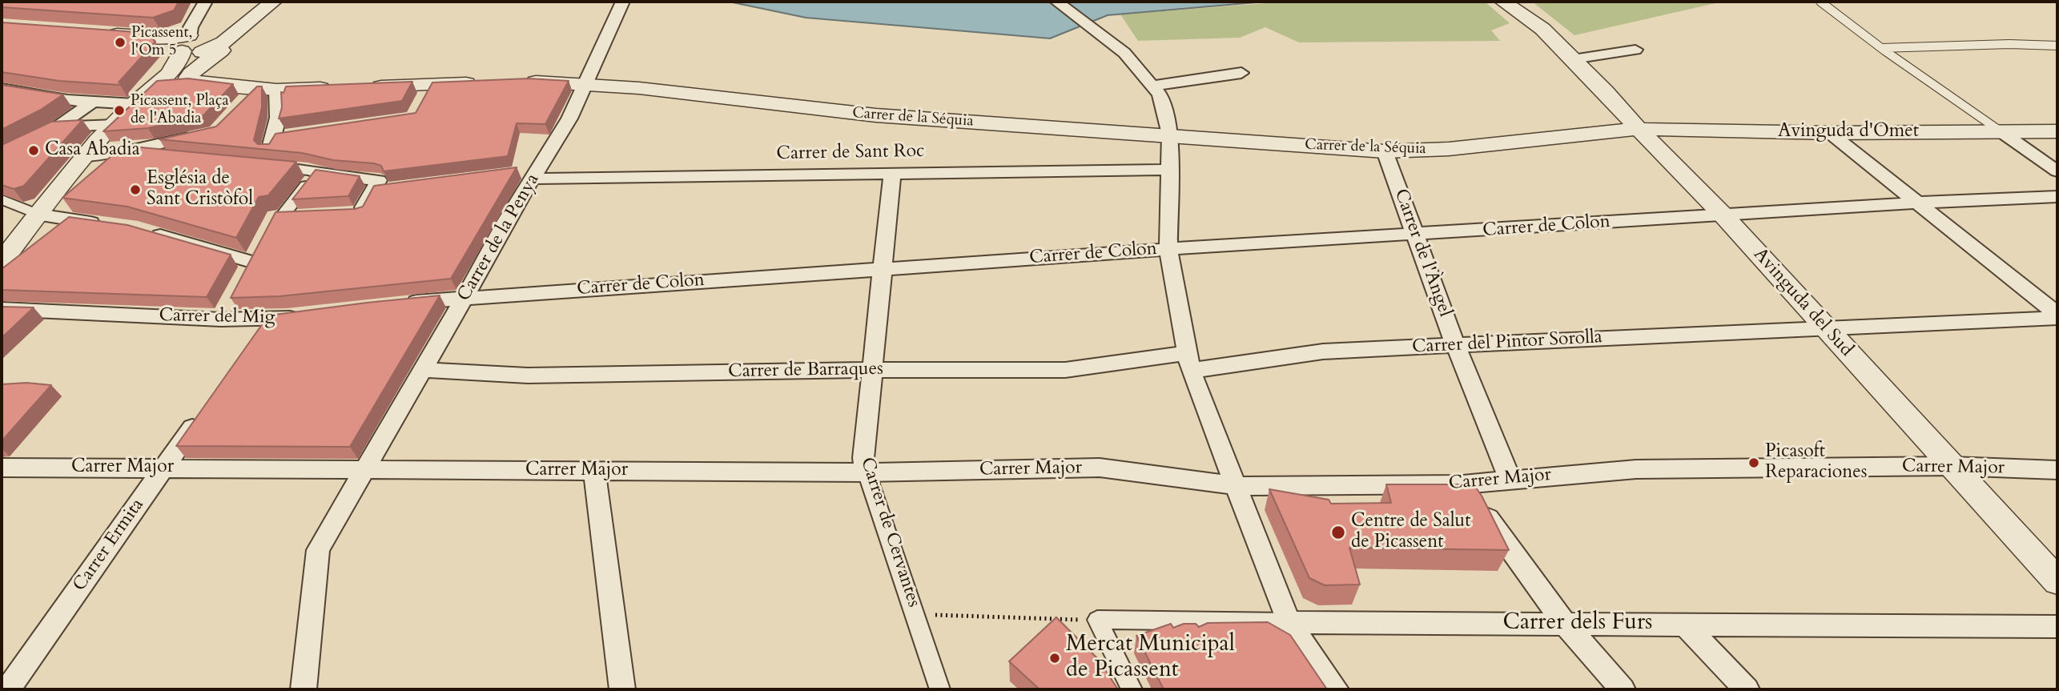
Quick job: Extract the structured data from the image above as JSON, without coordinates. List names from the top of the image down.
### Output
{
  "streets": {
    "street": [
      "Carrer de la Séquia",
      "Avinguda d'Omet",
      "Carrer de Sant Roc",
      "Carrer de Colon",
      "Carrer de la Penya",
      "Carrer de l'Àngel",
      "Avinguda del Sud",
      "Carrer del Mig",
      "Carrer del Pintor Sorolla",
      "Carrer de Barraques",
      "Carrer Major",
      "Carrer de Cervantes",
      "Carrer Ermita",
      "Carrer dels Furs"
    ]
  },
  "crossings": [
    ["Carrer de la Séquia", "Avinguda d'Omet"],
    ["Carrer de la Séquia", "Carrer de la Penya"],
    ["Carrer de la Séquia", "Carrer de l'Àngel"],
    ["Carrer de la Séquia", "Avinguda del Sud"],
    ["Avinguda d'Omet", "Avinguda del Sud"],
    ["Carrer de Sant Roc", "Carrer de la Penya"],
    ["Carrer de Sant Roc", "Carrer de Cervantes"],
    ["Carrer de Colon", "Carrer de la Penya"],
    ["Carrer de Colon", "Carrer de l'Àngel"],
    ["Carrer de Colon", "Avinguda del Sud"],
    ["Carrer de Colon", "Carrer de Cervantes"],
    ["Carrer de la Penya", "Carrer de Barraques"],
    ["Carrer de la Penya", "Carrer Major"],
    ["Carrer de l'Àngel", "Carrer del Pintor Sorolla"],
    ["Carrer de l'Àngel", "Carrer Major"],
    ["Avinguda del Sud", "Carrer del Pintor Sorolla"],
    ["Avinguda del Sud", "Carrer Major"],
    ["Carrer del Pintor Sorolla", "Carrer de Barraques"],
    ["Carrer de Barraques", "Carrer de Cervantes"],
    ["Carrer Major", "Carrer de Cervantes"],
    ["Carrer Major", "Carrer Ermita"]
  ],
  "places": [
    "Picassent, l'Om 5",
    "Picassent, Plaça de l'Abadia",
    "Casa Abadia",
    "Església de Sant Cristòfol",
    "Picasoft Reparaciones",
    "Centre de Salut de Picassent",
    "Mercat Municipal de Picassent"
  ]
}
